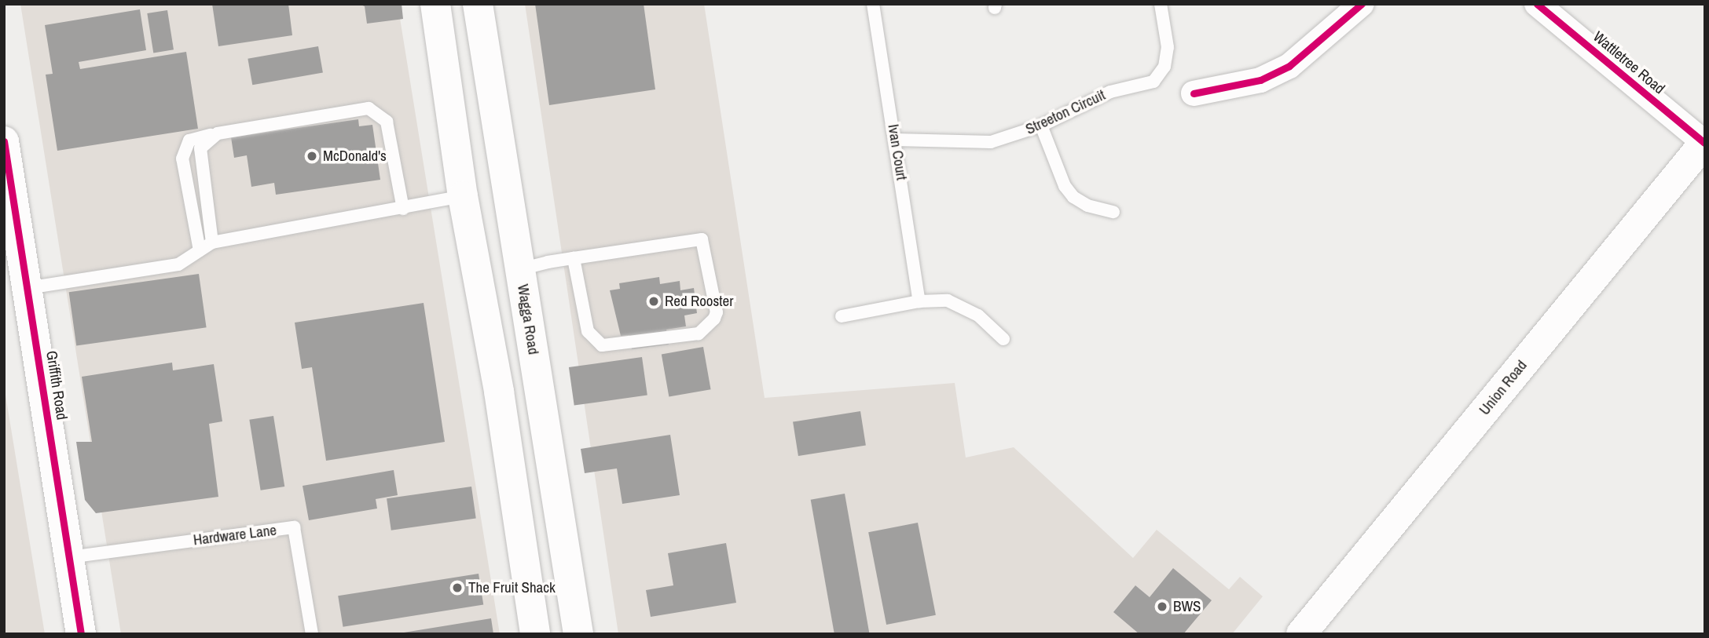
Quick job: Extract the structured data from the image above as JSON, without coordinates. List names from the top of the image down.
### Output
{
  "streets": {
    "main road": ["Wagga Road", "Griffith Road", "Union Road"],
    "street": ["Wattletree Road"],
    "lane": ["Streeton Circuit", "Ivan Court", "Hardware Lane"]
  },
  "crossings": [
    ["Wattletree Road", "Union Road"],
    ["Streeton Circuit", "Ivan Court"],
    ["Griffith Road", "Hardware Lane"]
  ],
  "places": [
    "McDonald's",
    "Red Rooster",
    "The Fruit Shack",
    "BWS"
  ]
}
